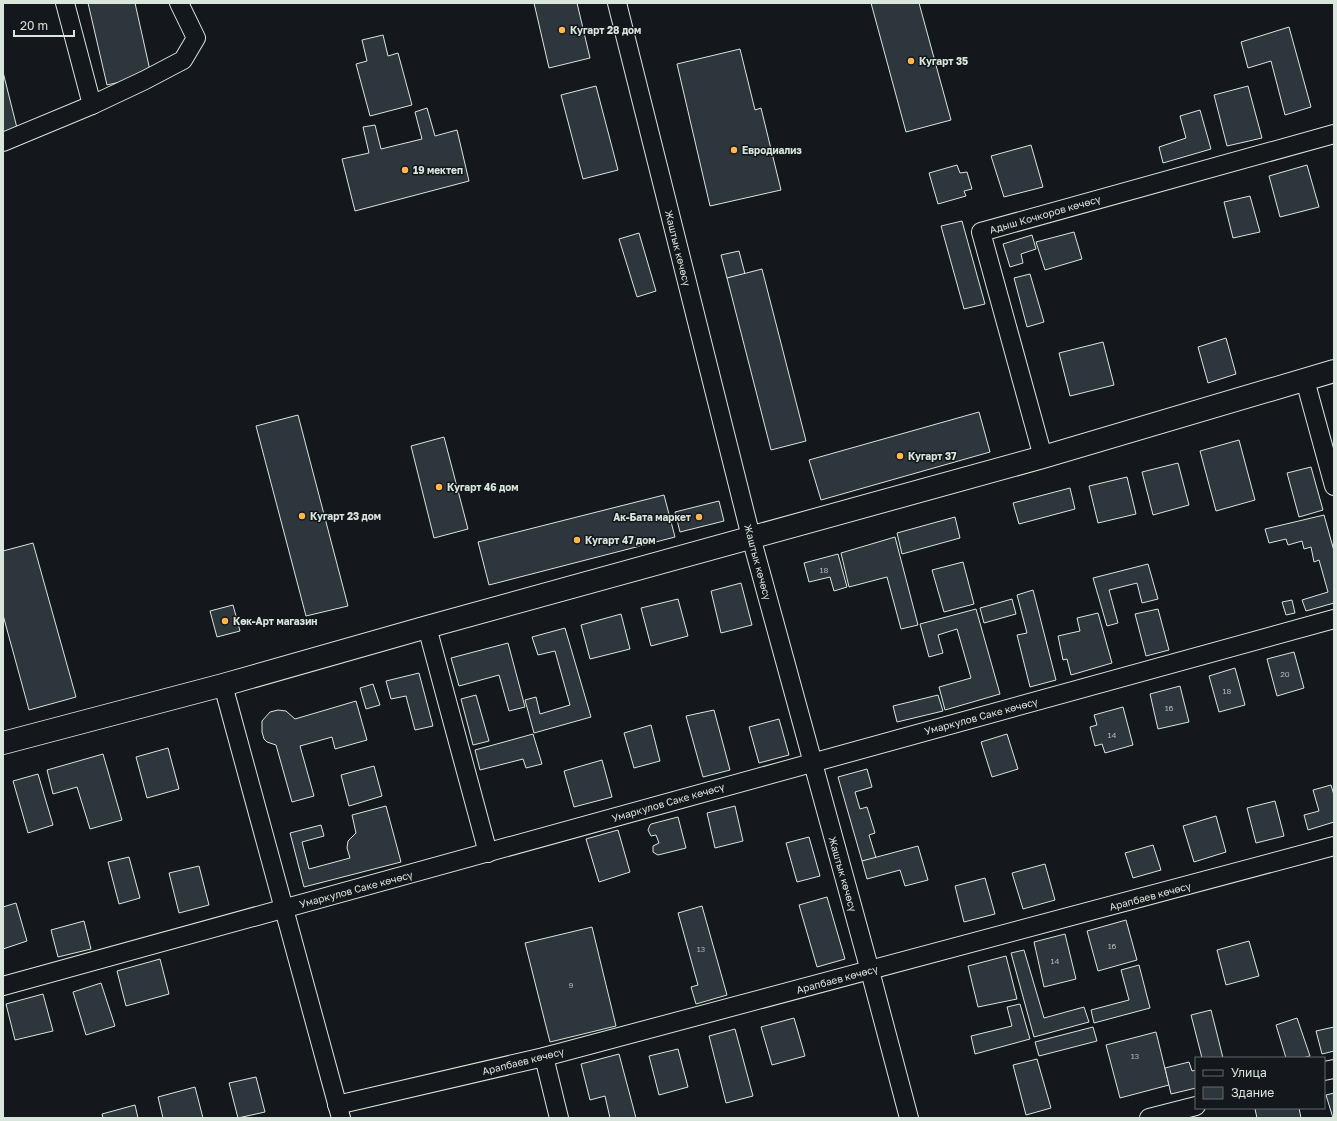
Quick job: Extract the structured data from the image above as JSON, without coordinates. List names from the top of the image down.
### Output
{
  "streets": {
    "street": [
      "Адыш Кочкоров көчөсү",
      "Жаштык көчөсү",
      "Умаркулов Саке көчөсү",
      "Арапбаев көчөсү"
    ]
  },
  "crossings": [
    ["Жаштык көчөсү", "Умаркулов Саке көчөсү"],
    ["Жаштык көчөсү", "Арапбаев көчөсү"]
  ],
  "places": [
    "Кугарт 28 дом",
    "Кугарт 35",
    "Евродиализ",
    "19 мектеп",
    "Кугарт 37",
    "Кугарт 46 дом",
    "Кугарт 23 дом",
    "Ак-Бата маркет",
    "Кугарт 47 дом",
    "Көк-Арт магазин"
  ],
  "house_numbers": [
    "18",
    "20",
    "18",
    "16",
    "14",
    "16",
    "13",
    "14",
    "9",
    "13"
  ],
  "legend": ["Улица", "Здание"],
  "scale_bar": "20 m"
}
